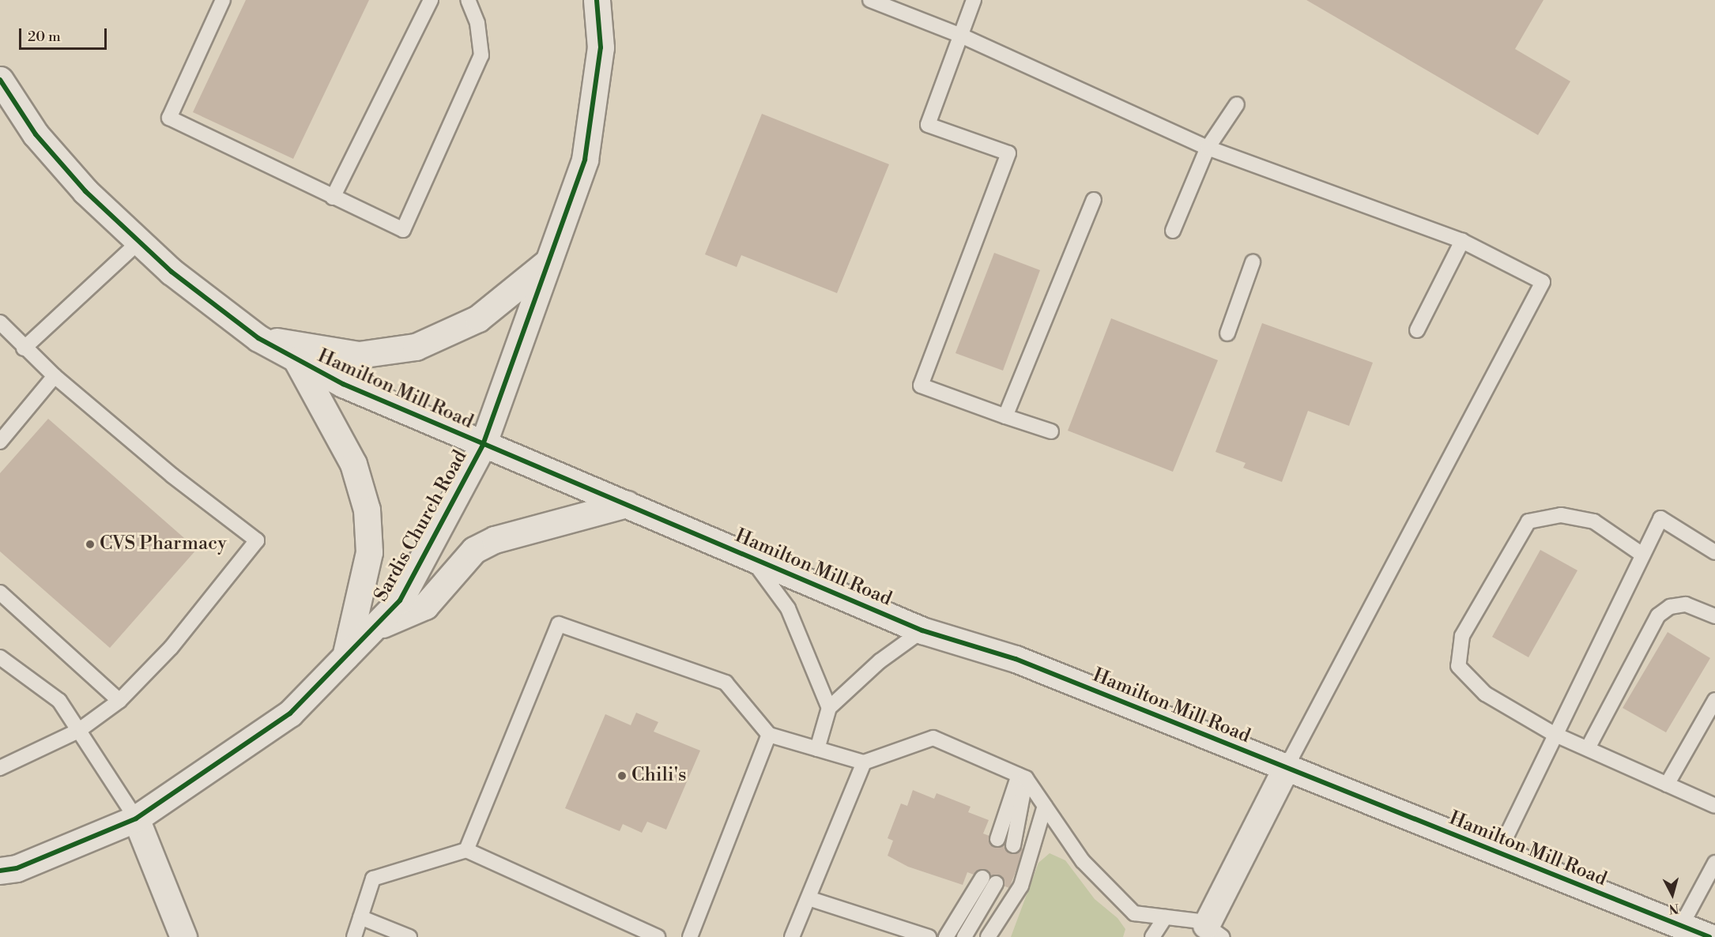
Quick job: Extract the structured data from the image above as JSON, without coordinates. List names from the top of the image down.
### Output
{
  "streets": {
    "main road": ["Hamilton Mill Road", "Sardis Church Road"]
  },
  "crossings": [
    ["Hamilton Mill Road", "Sardis Church Road"]
  ],
  "places": ["CVS Pharmacy", "Chili's"],
  "scale_bar": "20 m",
  "north": "bottom"
}
